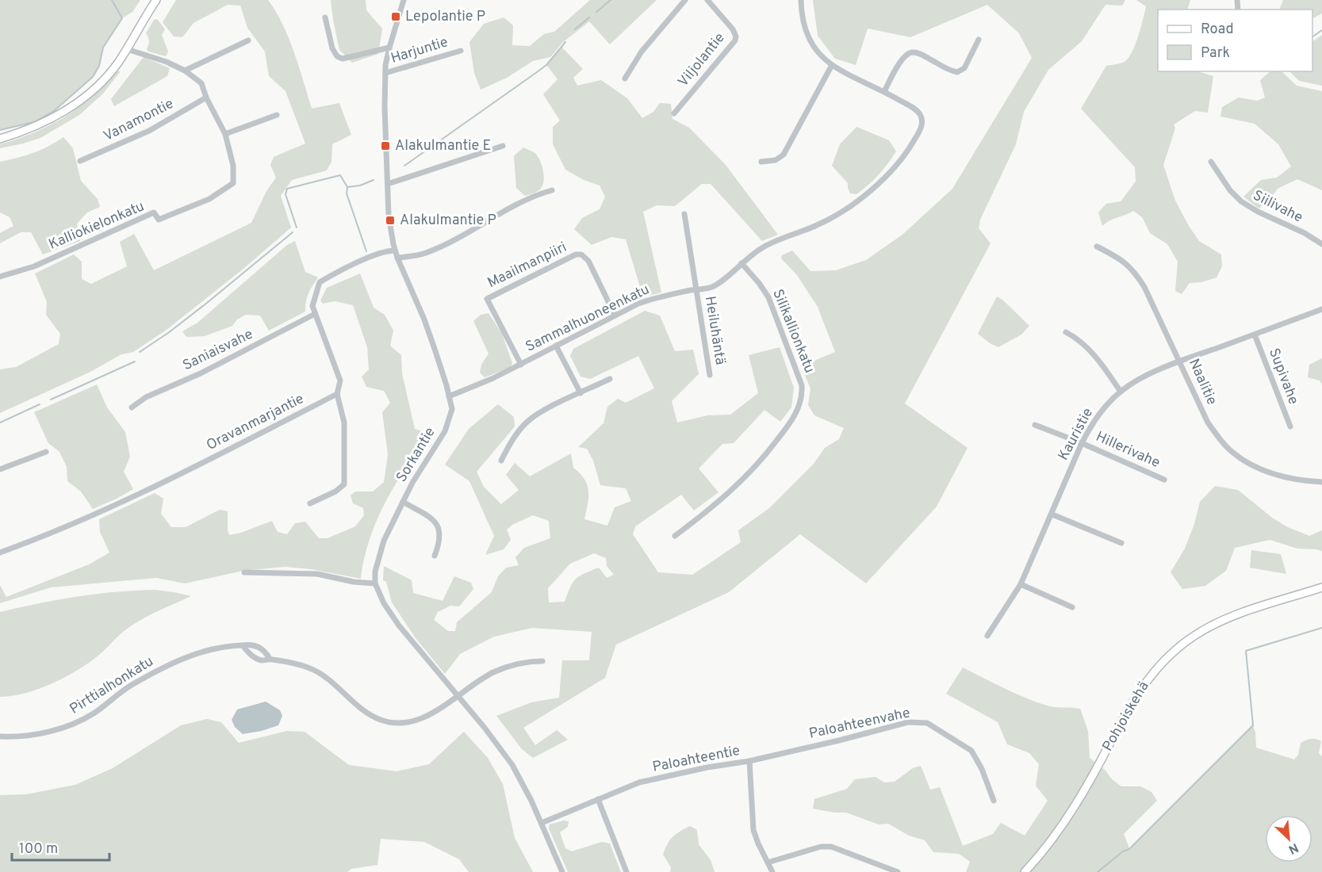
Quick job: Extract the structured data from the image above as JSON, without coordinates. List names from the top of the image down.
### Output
{
  "streets": {
    "main road": ["Pohjoiskehä"],
    "street": [
      "Harjuntie",
      "Viljolantie",
      "Vanamontie",
      "Siilivahe",
      "Kalliokielonkatu",
      "Maailmanpiiri",
      "Sammalhuoneenkatu",
      "Heiluhäntä",
      "Silikallionkatu",
      "Saniaisvahe",
      "Supivahe",
      "Naalitie",
      "Oravanmarjantie",
      "Kauristie",
      "Hillerivahe",
      "Sorkantie",
      "Pirttialhonkatu",
      "Paloahteenvahe",
      "Paloahteentie"
    ]
  },
  "crossings": [
    ["Harjuntie", "Sorkantie"],
    ["Vanamontie", "Kalliokielonkatu"],
    ["Maailmanpiiri", "Sammalhuoneenkatu"],
    ["Sammalhuoneenkatu", "Heiluhäntä"],
    ["Sammalhuoneenkatu", "Silikallionkatu"],
    ["Sammalhuoneenkatu", "Sorkantie"],
    ["Supivahe", "Kauristie"],
    ["Naalitie", "Kauristie"],
    ["Kauristie", "Hillerivahe"],
    ["Sorkantie", "Paloahteentie"],
    ["Paloahteenvahe", "Paloahteentie"]
  ],
  "places": {
    "transit": ["Lepolantie P", "Alakulmantie E", "Alakulmantie P"]
  },
  "legend": ["Road", "Park"],
  "scale_bar": "100 m",
  "north": "bottom right"
}
